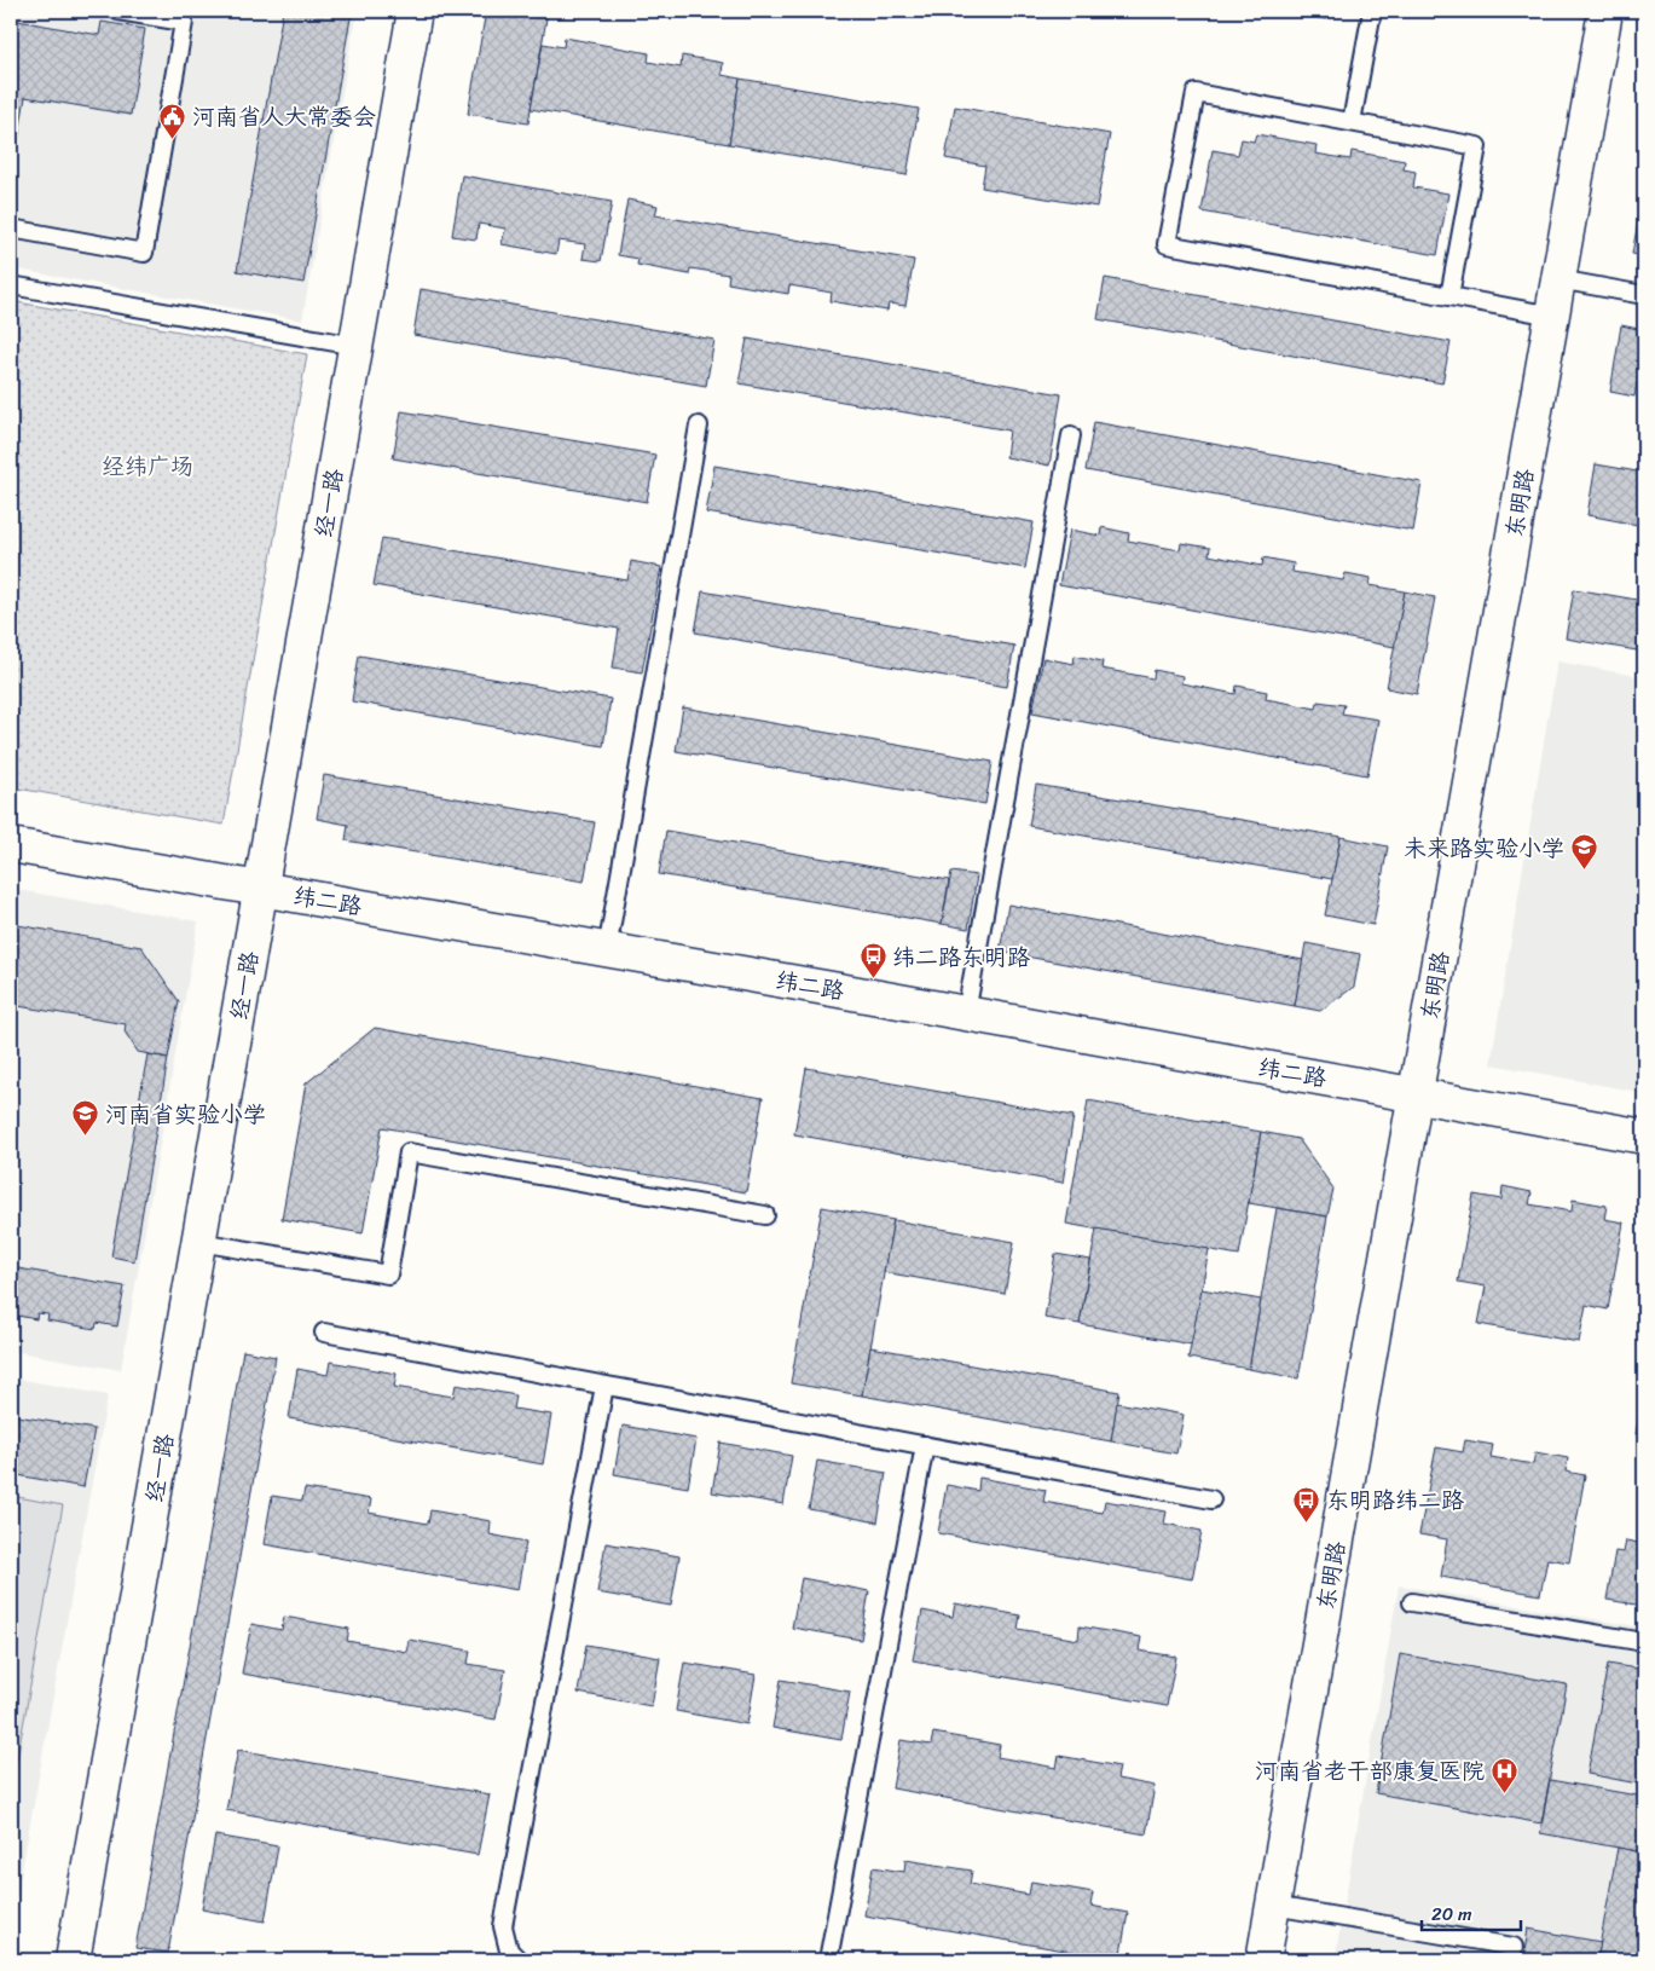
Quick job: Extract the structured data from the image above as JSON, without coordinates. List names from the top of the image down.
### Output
{
  "streets": {
    "street": ["经一路", "东明路", "纬二路"]
  },
  "crossings": [
    ["经一路", "纬二路"],
    ["东明路", "纬二路"]
  ],
  "parks": ["经纬广场"],
  "places": {
    "public building": ["河南省人大常委会"],
    "school or university": ["未来路实验小学", "河南省实验小学"],
    "bus stop": ["纬二路东明路", "东明路纬二路"],
    "hospital": ["河南省老干部康复医院"]
  },
  "scale_bar": "20 m"
}
